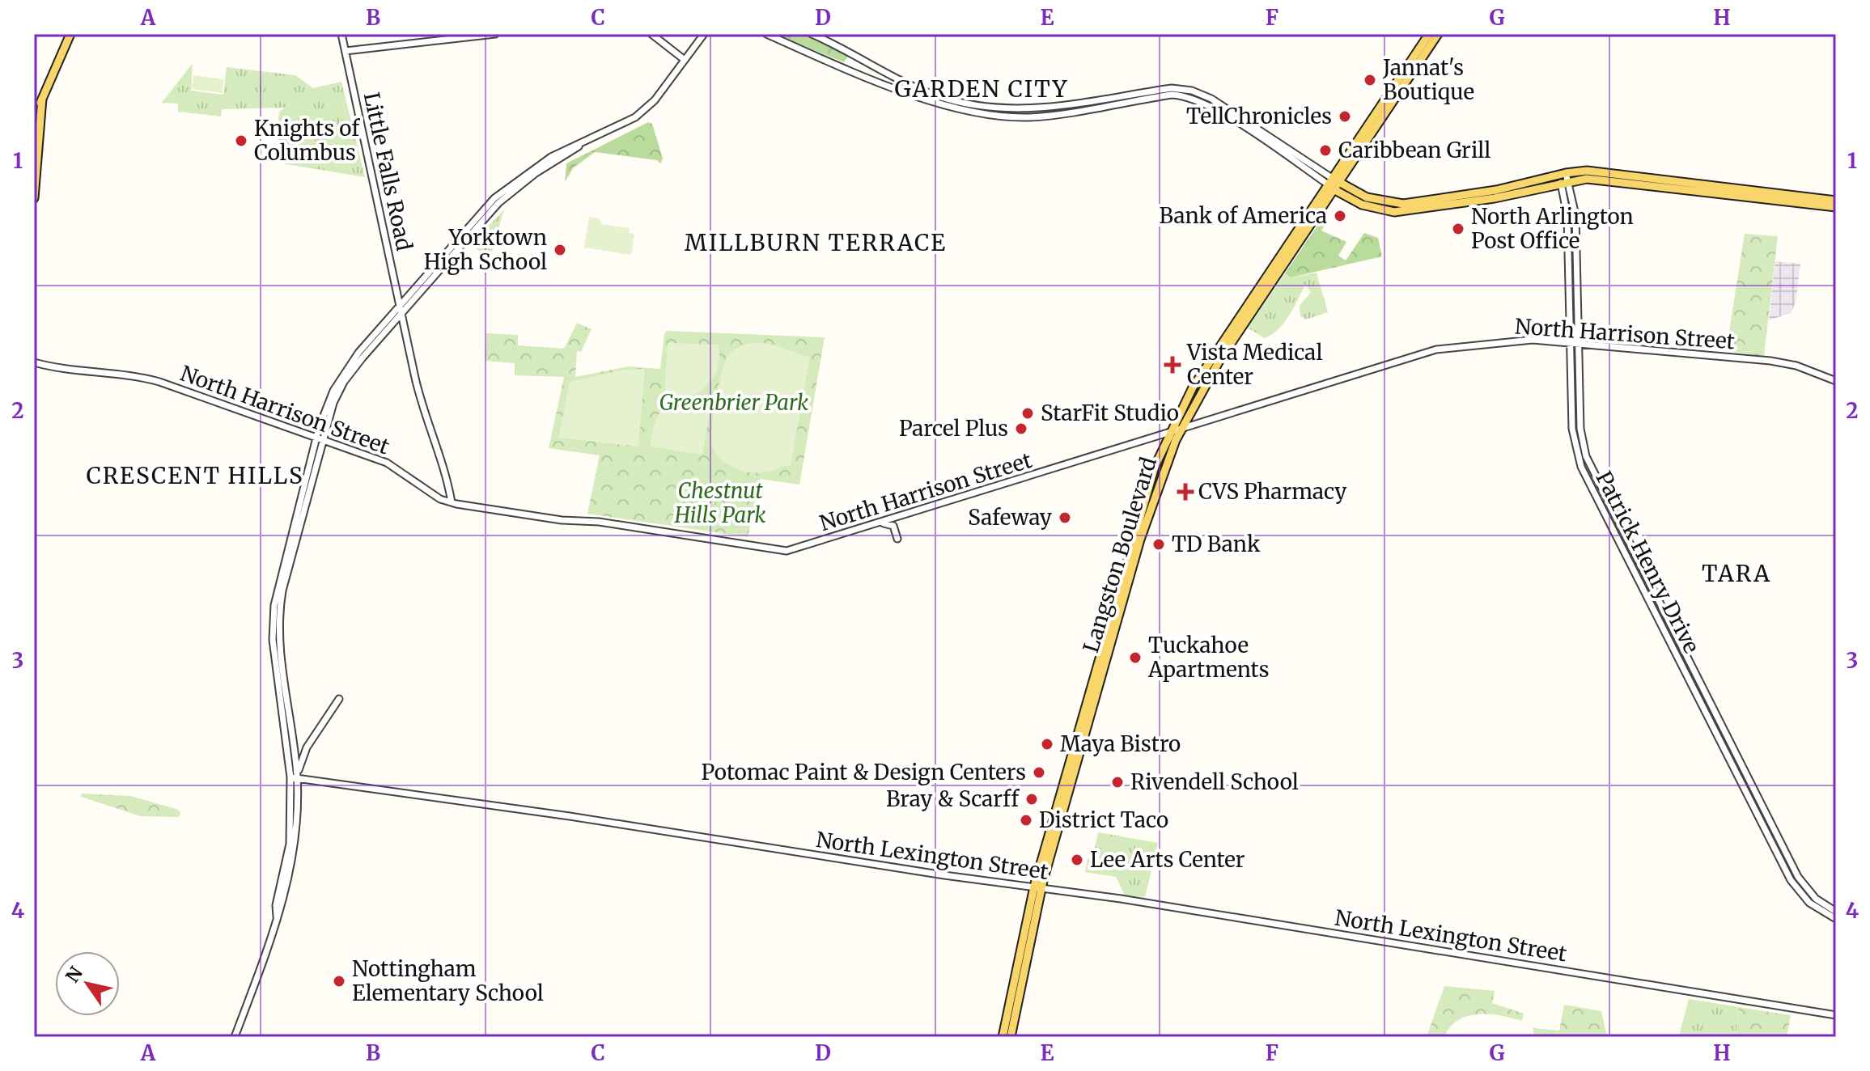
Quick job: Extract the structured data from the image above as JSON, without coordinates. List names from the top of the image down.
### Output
{
  "streets": {
    "main road": ["Langston Boulevard"],
    "street": [
      "Little Falls Road",
      "North Harrison Street",
      "Patrick Henry Drive",
      "North Lexington Street"
    ]
  },
  "crossings": [
    ["Little Falls Road", "North Harrison Street"],
    ["North Harrison Street", "Langston Boulevard"],
    ["North Harrison Street", "Patrick Henry Drive"],
    ["Langston Boulevard", "North Lexington Street"]
  ],
  "districts": [
    "GARDEN CITY",
    "MILLBURN TERRACE",
    "CRESCENT HILLS",
    "TARA"
  ],
  "parks": ["Greenbrier Park", "Chestnut Hills Park"],
  "places": {
    "other": [
      "Jannat's Boutique",
      "TellChronicles",
      "Knights of Columbus",
      "Caribbean Grill",
      "Bank of America",
      "North Arlington Post Office",
      "Yorktown High School",
      "StarFit Studio",
      "Parcel Plus",
      "Safeway",
      "TD Bank",
      "Tuckahoe Apartments",
      "Maya Bistro",
      "Potomac Paint & Design Centers",
      "Rivendell School",
      "Bray & Scarff",
      "District Taco",
      "Lee Arts Center",
      "Nottingham Elementary School"
    ],
    "health": ["Vista Medical Center", "CVS Pharmacy"]
  },
  "north": "top left",
  "grid": {
    "columns": [
      "A",
      "B",
      "C",
      "D",
      "E",
      "F",
      "G",
      "H"
    ],
    "rows": [
      "1",
      "2",
      "3",
      "4"
    ]
  }
}
